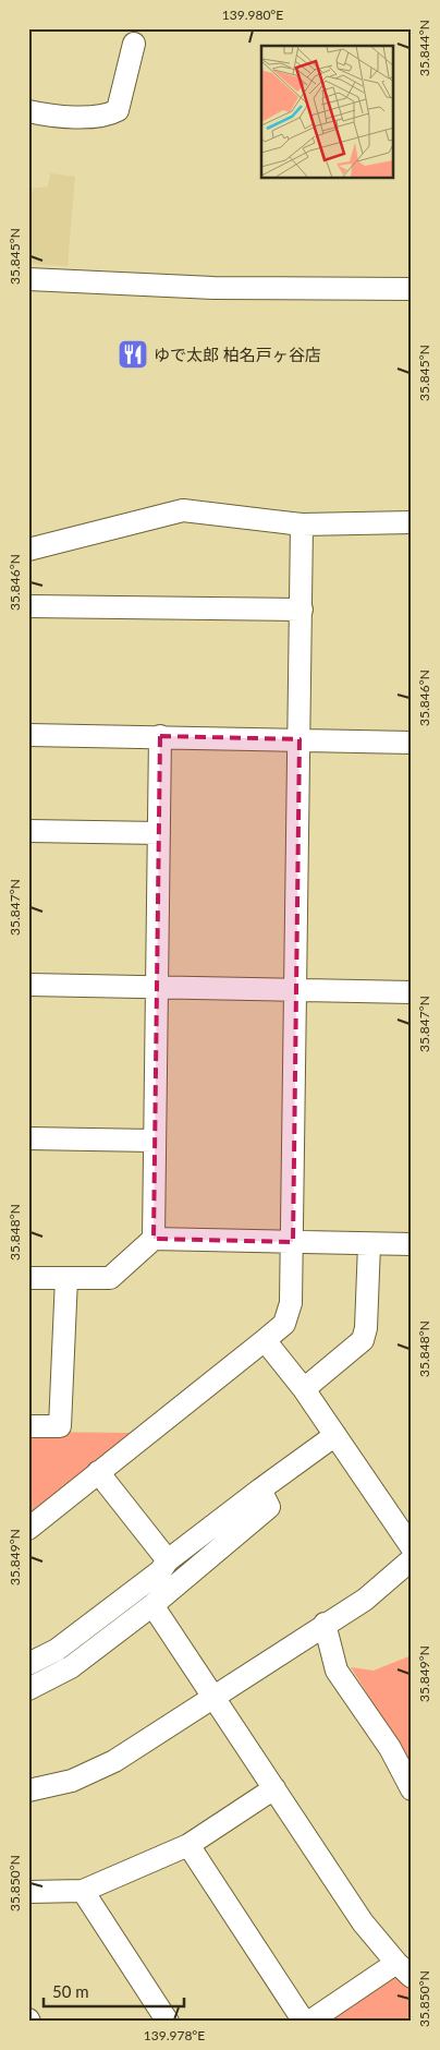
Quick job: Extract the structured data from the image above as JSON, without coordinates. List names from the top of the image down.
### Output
{
  "places": {
    "restaurant": ["ゆで太郎 柏名戸ヶ谷店"]
  },
  "scale_bar": "50 m",
  "coordinates": [
    "139.980°E",
    "35.844°N",
    "35.845°N",
    "35.846°N",
    "35.847°N",
    "35.848°N",
    "35.849°N",
    "35.850°N",
    "139.978°E"
  ]
}
